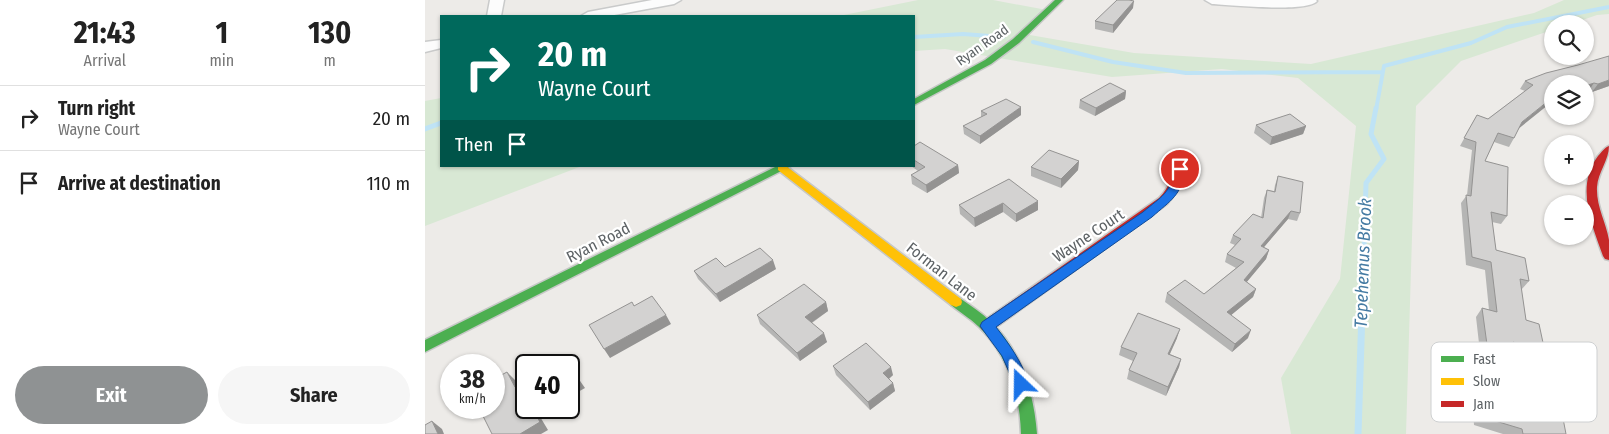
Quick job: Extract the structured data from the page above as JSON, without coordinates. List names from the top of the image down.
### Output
{
  "streets": {
    "street": ["Ryan Road", "Wayne Court", "Forman Lane"]
  },
  "crossings": [
    ["Ryan Road", "Forman Lane"],
    ["Wayne Court", "Forman Lane"]
  ],
  "water": ["Tepehemus Brook"],
  "legend": ["Fast", "Slow", "Jam"],
  "page": {
    "eta": [
      "21:43",
      "Arrival",
      "1",
      "min",
      "130",
      "m"
    ],
    "map_buttons": ["+", "−"],
    "turn": ["20 m", "Wayne Court"],
    "list": [
      {
        "name": "Turn right",
        "note": "Wayne Court",
        "value": "20 m"
      },
      {
        "name": "Arrive at destination",
        "value": "110 m"
      }
    ],
    "then": "Then",
    "speed": "38 km/h",
    "limit": "40",
    "buttons": ["Exit", "Share"]
  }
}
